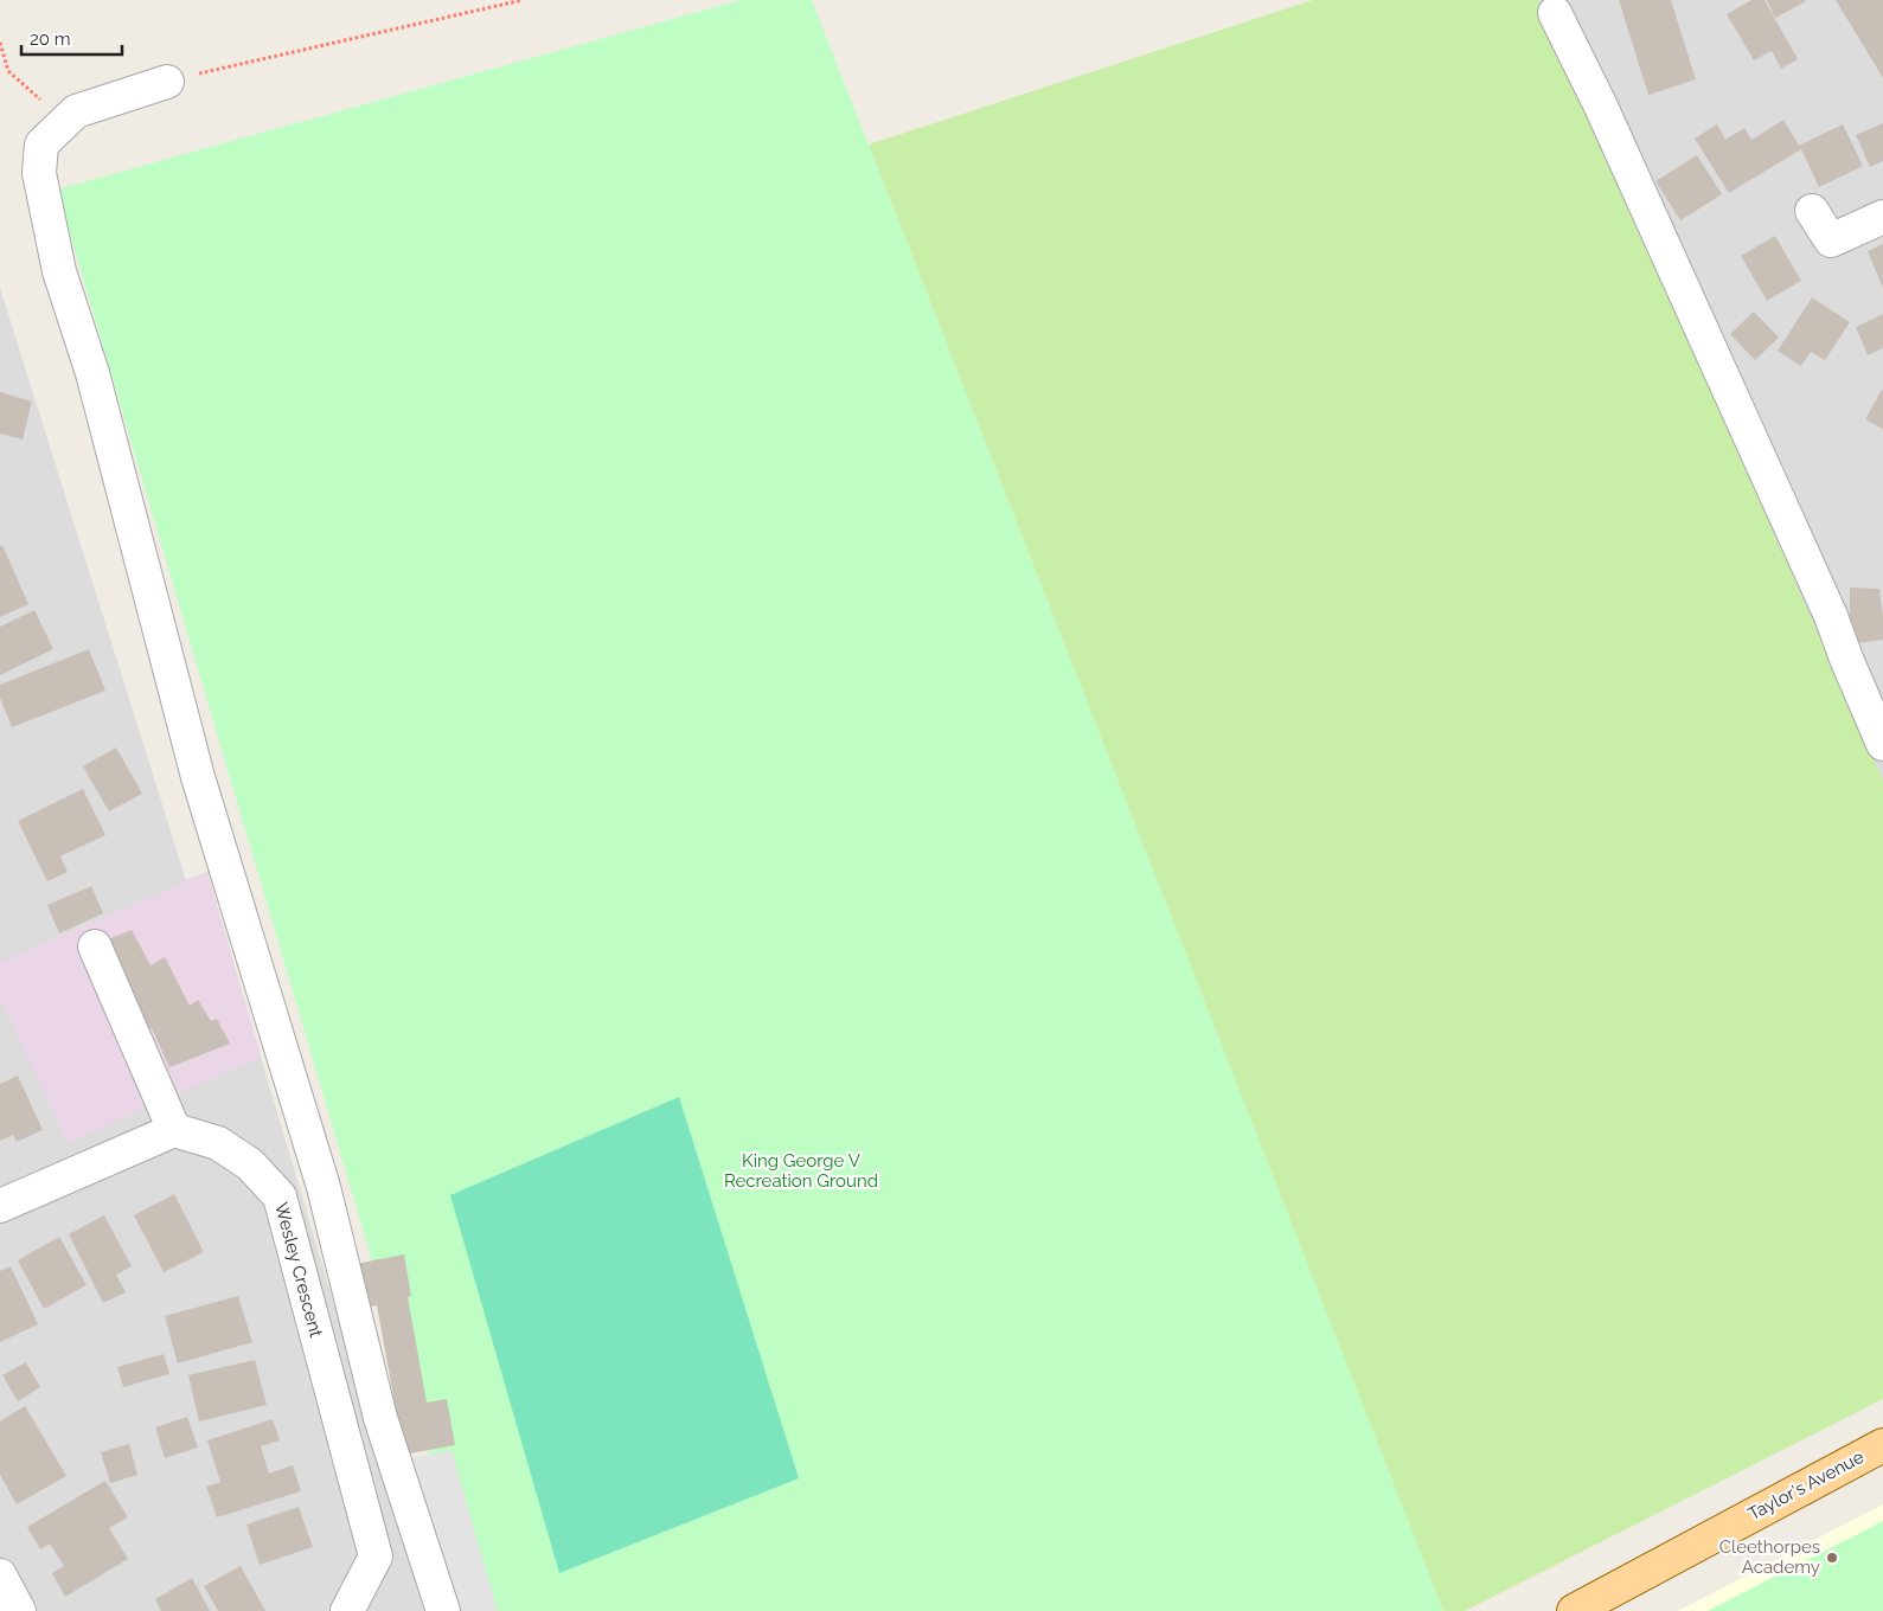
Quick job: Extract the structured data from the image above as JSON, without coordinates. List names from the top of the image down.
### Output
{
  "streets": {
    "main road": ["Taylor's Avenue"],
    "street": ["Wesley Crescent"]
  },
  "parks": ["King George V Recreation Ground"],
  "places": ["Cleethorpes Academy"],
  "scale_bar": "20 m"
}
